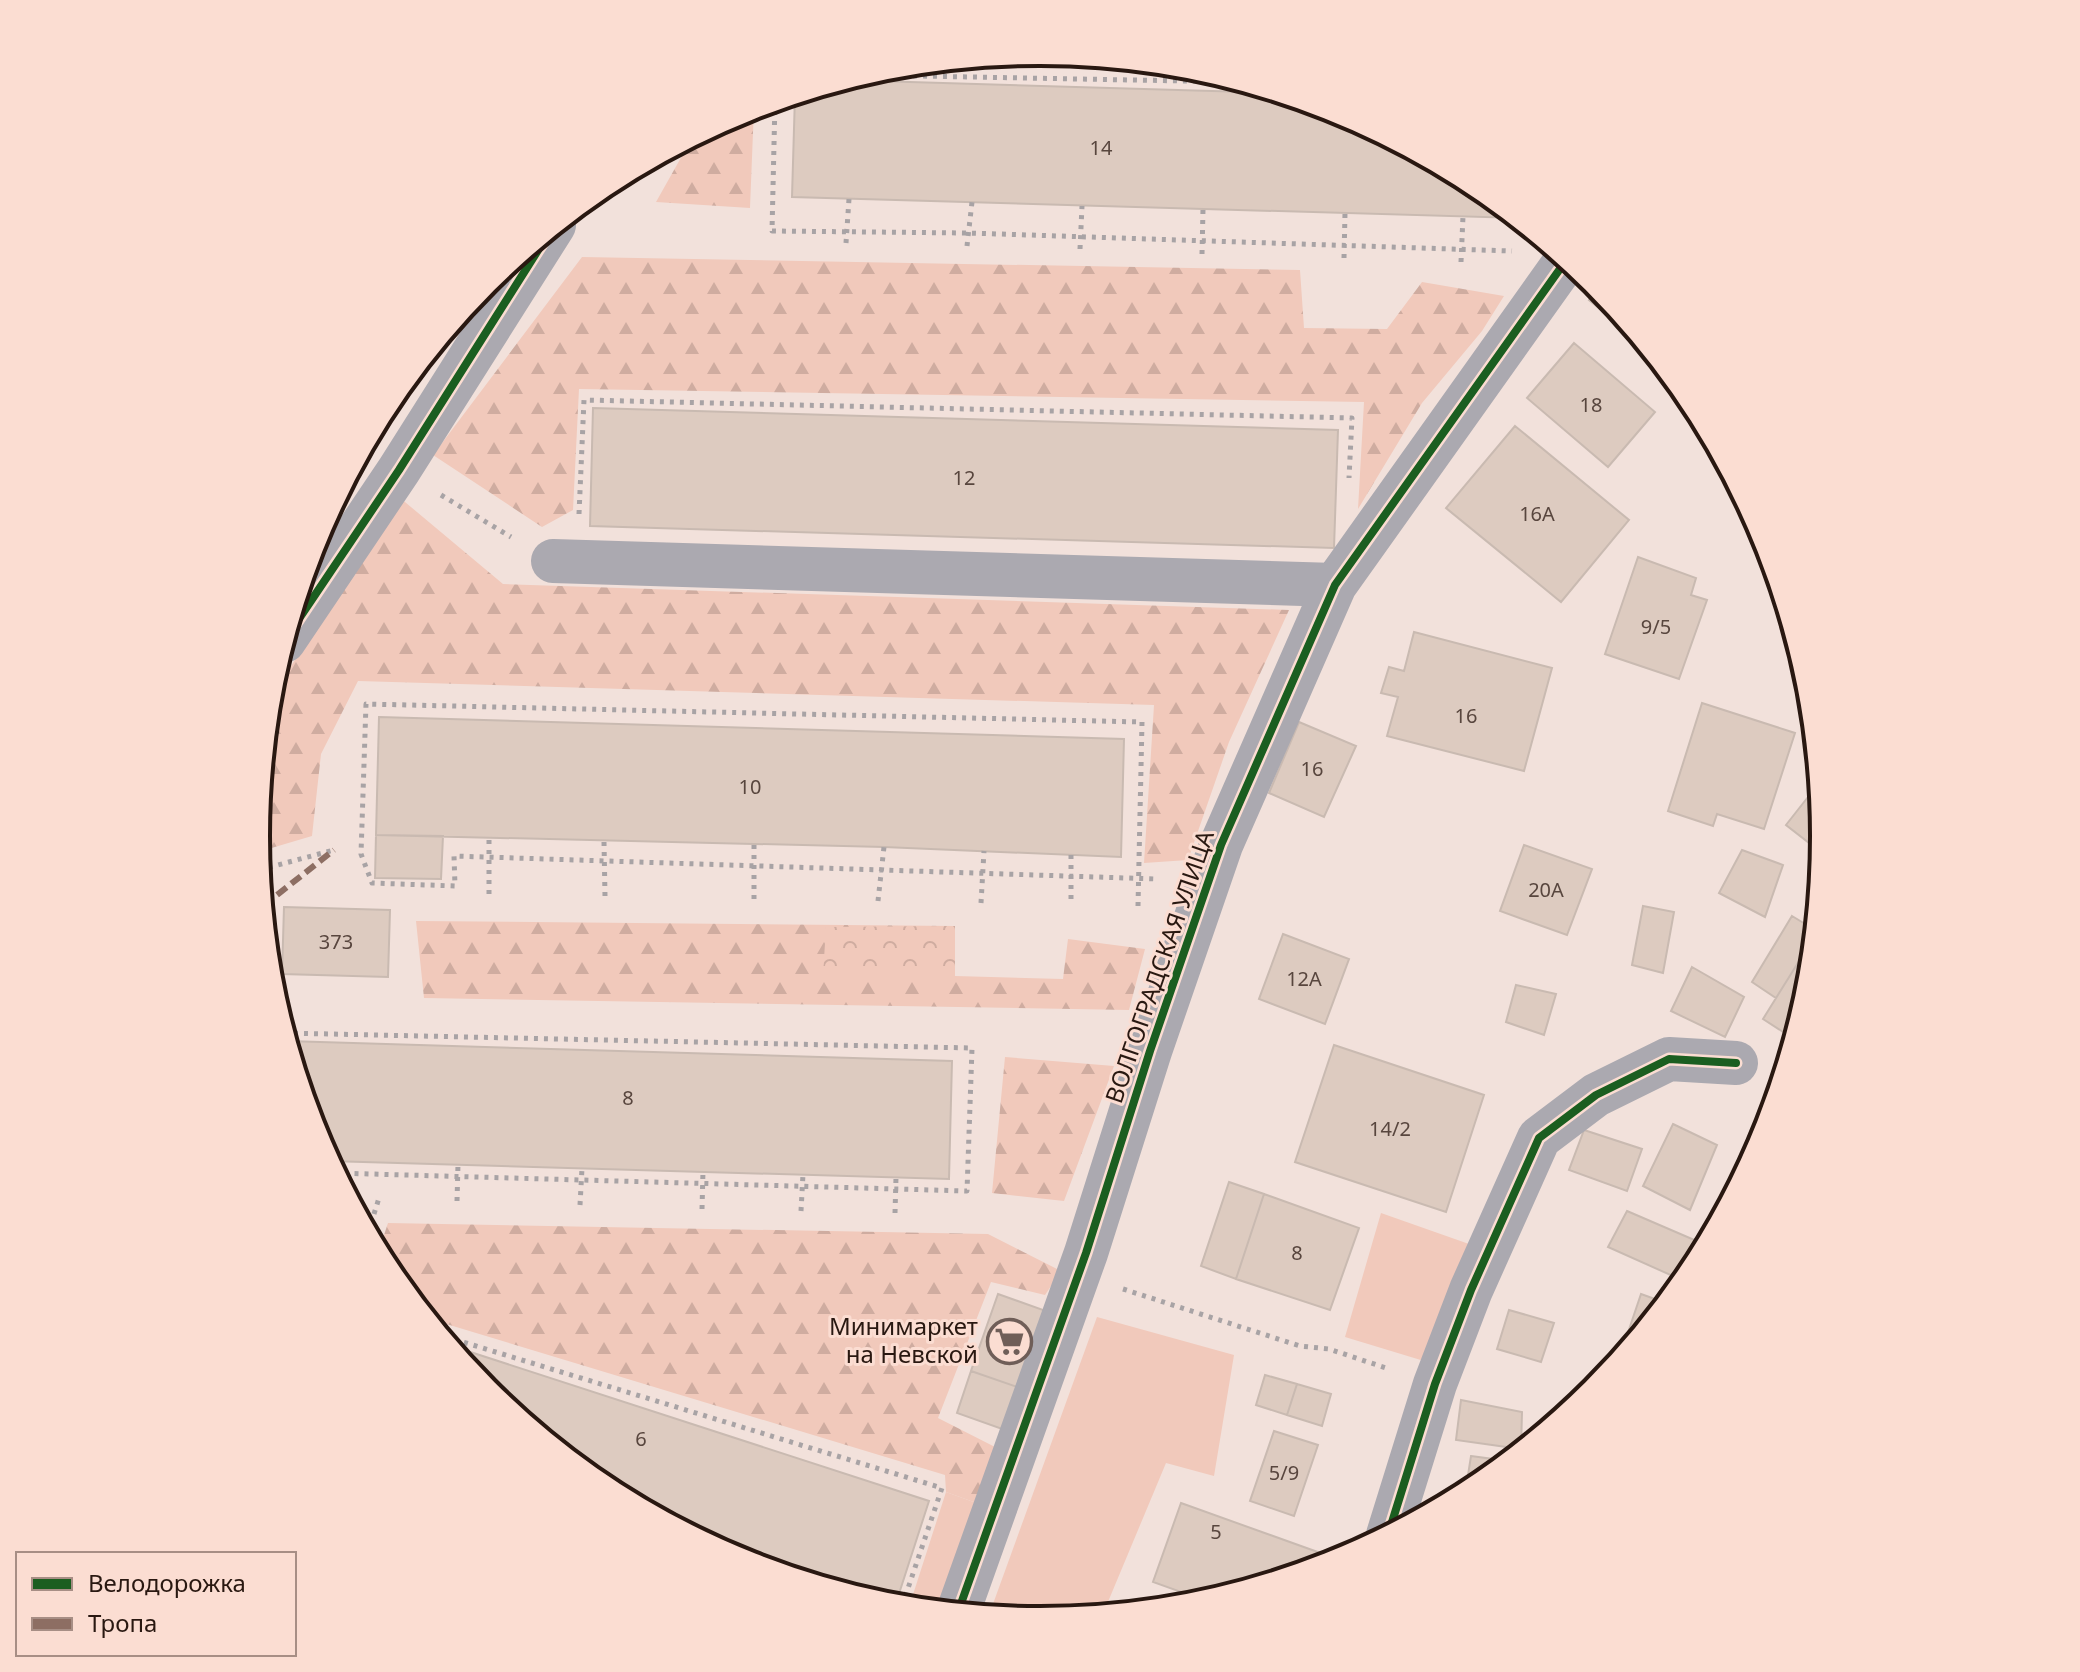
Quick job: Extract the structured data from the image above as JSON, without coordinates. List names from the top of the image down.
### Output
{
  "streets": {
    "street": ["ВОЛГОГРАДСКАЯ УЛИЦА"]
  },
  "places": {
    "supermarket": ["Минимаркет на Невской"]
  },
  "house_numbers": [
    "14",
    "18",
    "12",
    "16А",
    "9/5",
    "16",
    "16",
    "10",
    "20А",
    "373",
    "12А",
    "8",
    "14/2",
    "8",
    "6",
    "5/9",
    "5"
  ],
  "legend": ["Велодорожка", "Тропа"]
}
